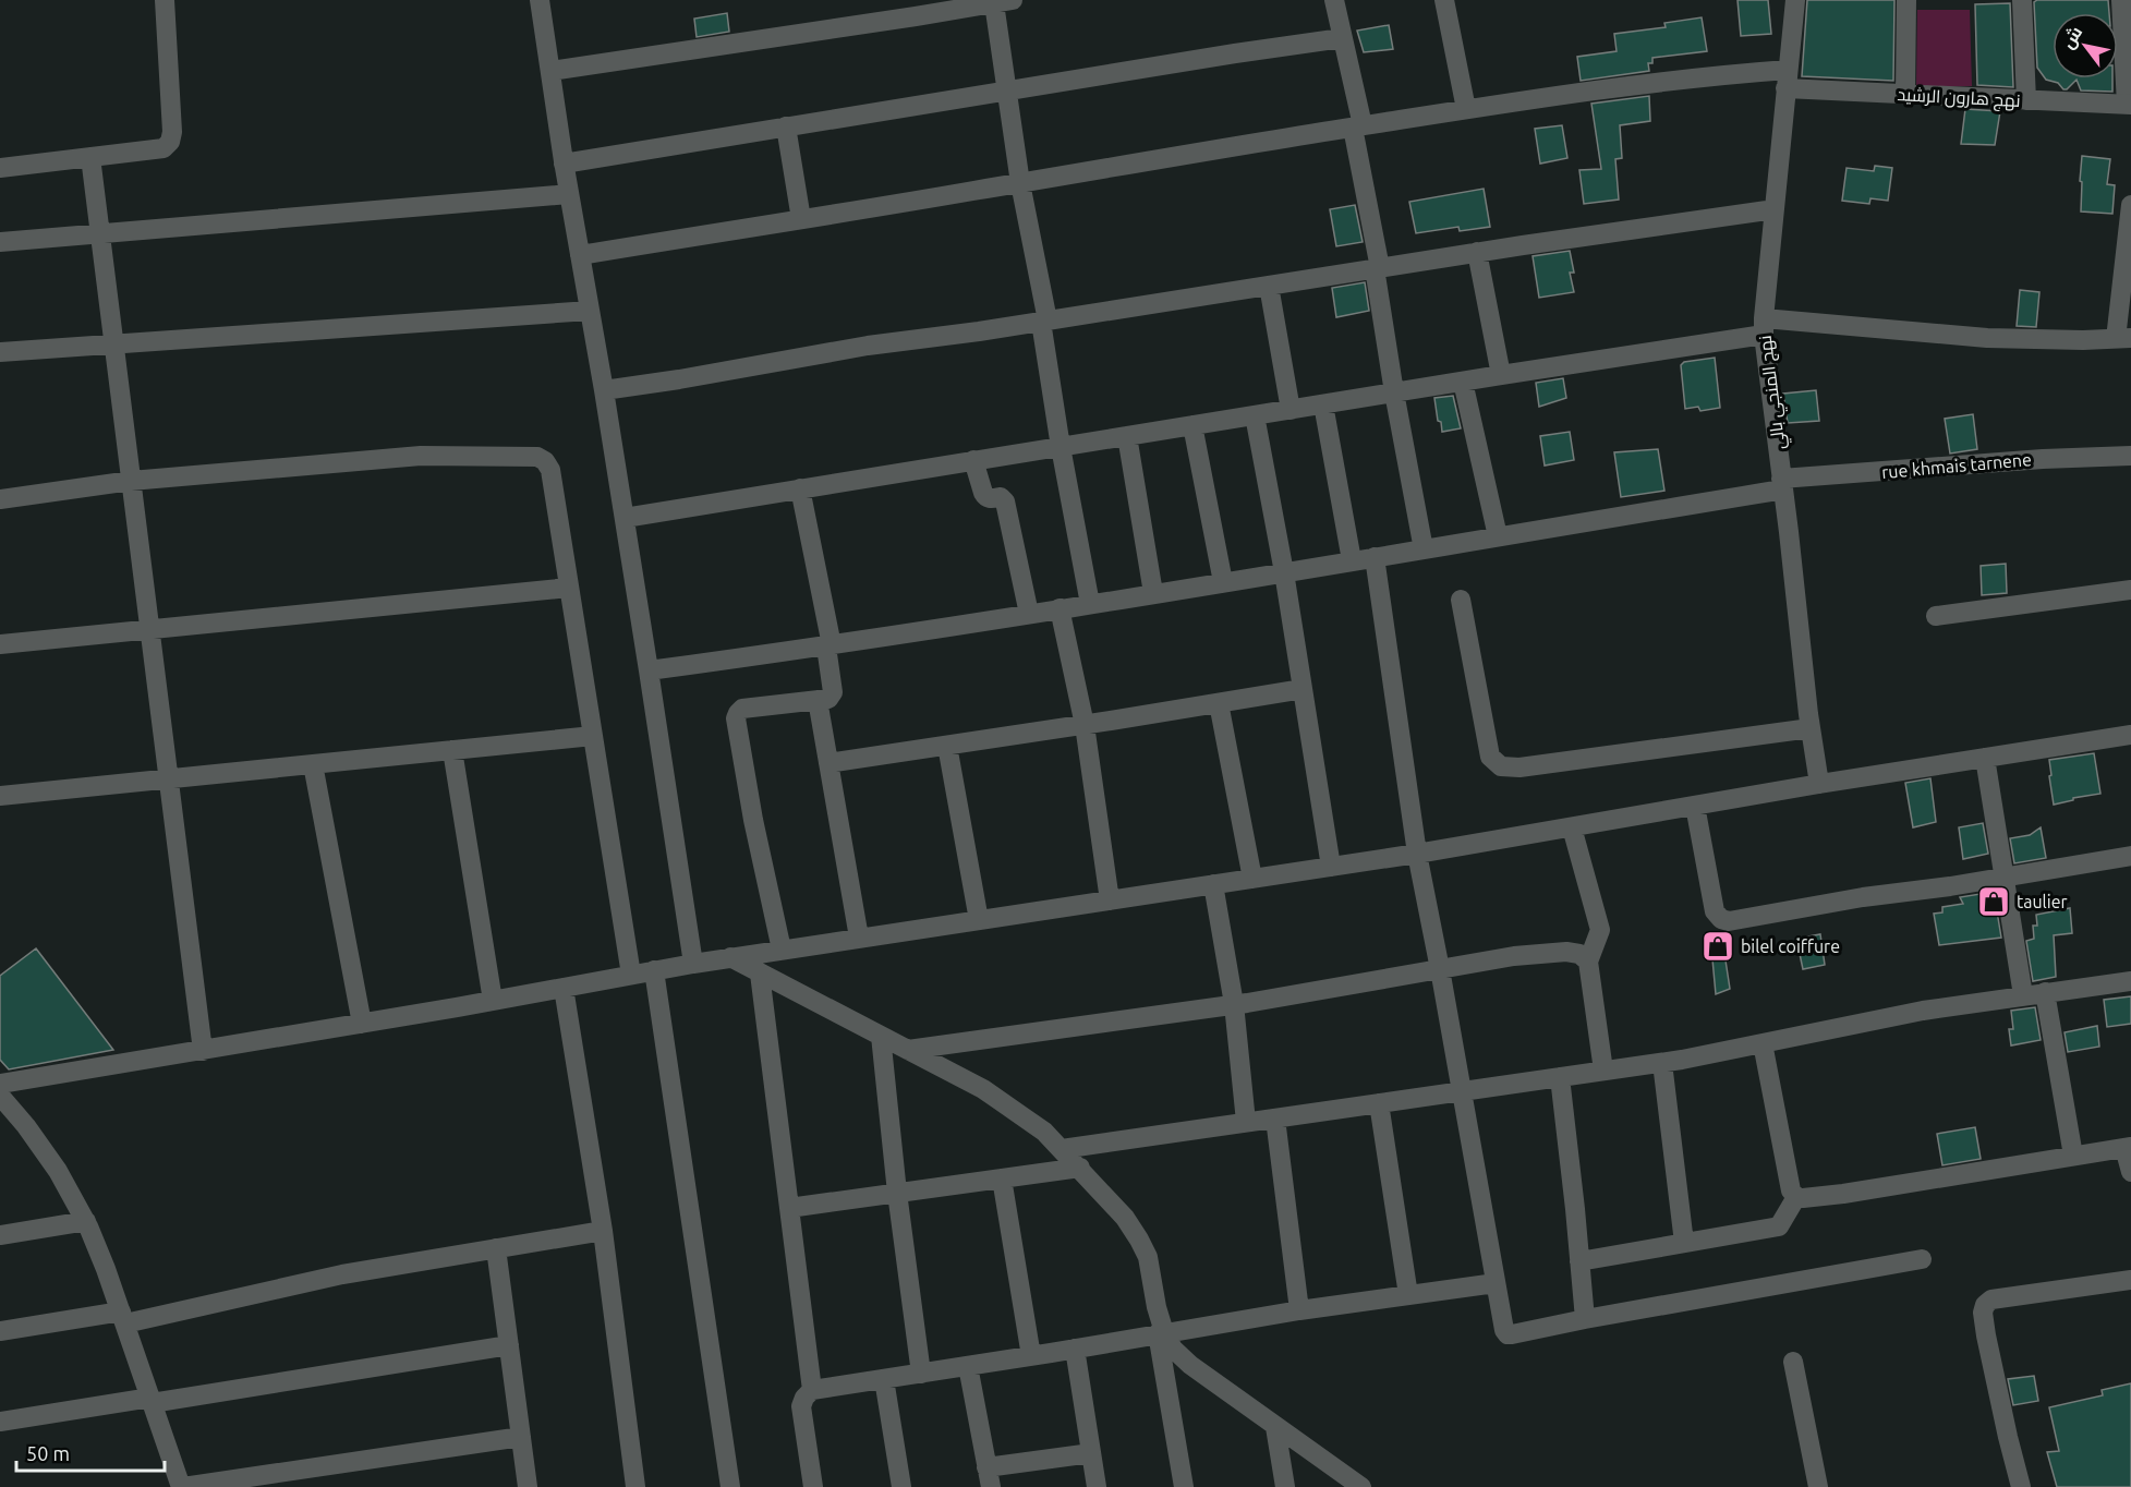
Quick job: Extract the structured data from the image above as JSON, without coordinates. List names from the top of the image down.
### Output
{
  "streets": {
    "street": ["نهج هارون الرشيد", "نهج المنجي بالي", "rue khmais tarnene"]
  },
  "crossings": [
    ["نهج هارون الرشيد", "نهج المنجي بالي"],
    ["نهج المنجي بالي", "rue khmais tarnene"]
  ],
  "places": {
    "shop": ["taulier", "bilel coiffure"]
  },
  "scale_bar": "50 m",
  "north": "top left"
}
